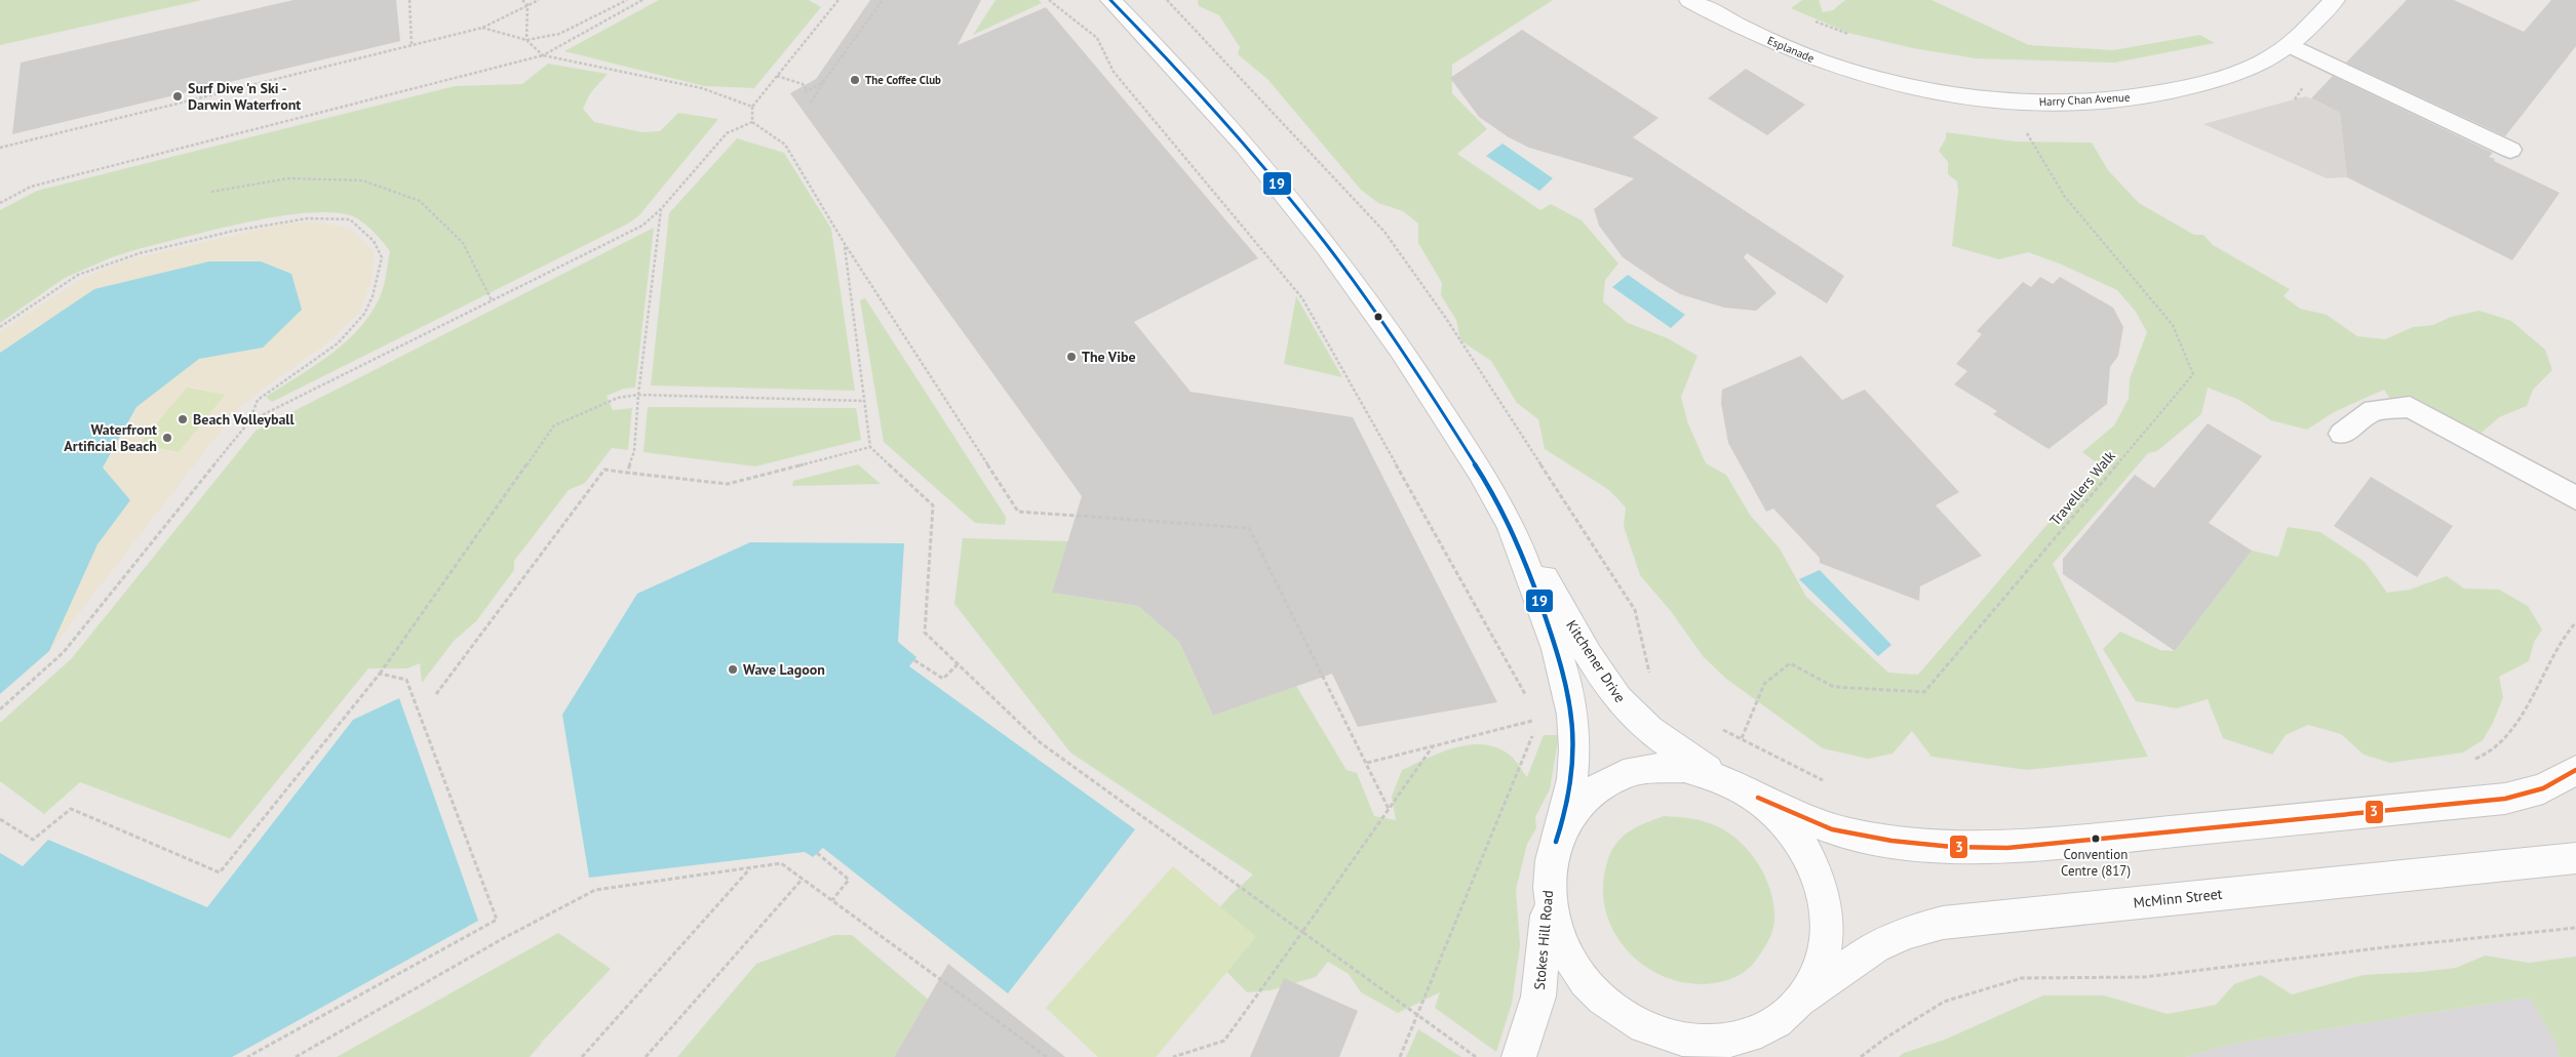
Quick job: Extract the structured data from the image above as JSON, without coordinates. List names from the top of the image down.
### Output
{
  "streets": {
    "street": [
      "Esplanade",
      "Harry Chan Avenue",
      "Kitchener Drive",
      "McMinn Street",
      "Stokes Hill Road"
    ],
    "path": ["Travellers Walk"]
  },
  "crossings": [
    ["Esplanade", "Harry Chan Avenue"],
    ["Harry Chan Avenue", "Travellers Walk"]
  ],
  "places": [
    "The Coffee Club",
    "Surf Dive 'n Ski - Darwin Waterfront",
    "The Vibe",
    "Beach Volleyball",
    "Waterfront Artificial Beach",
    "Wave Lagoon",
    "Convention Centre (817)"
  ],
  "lines": ["transit line 19", "transit line 3"]
}
